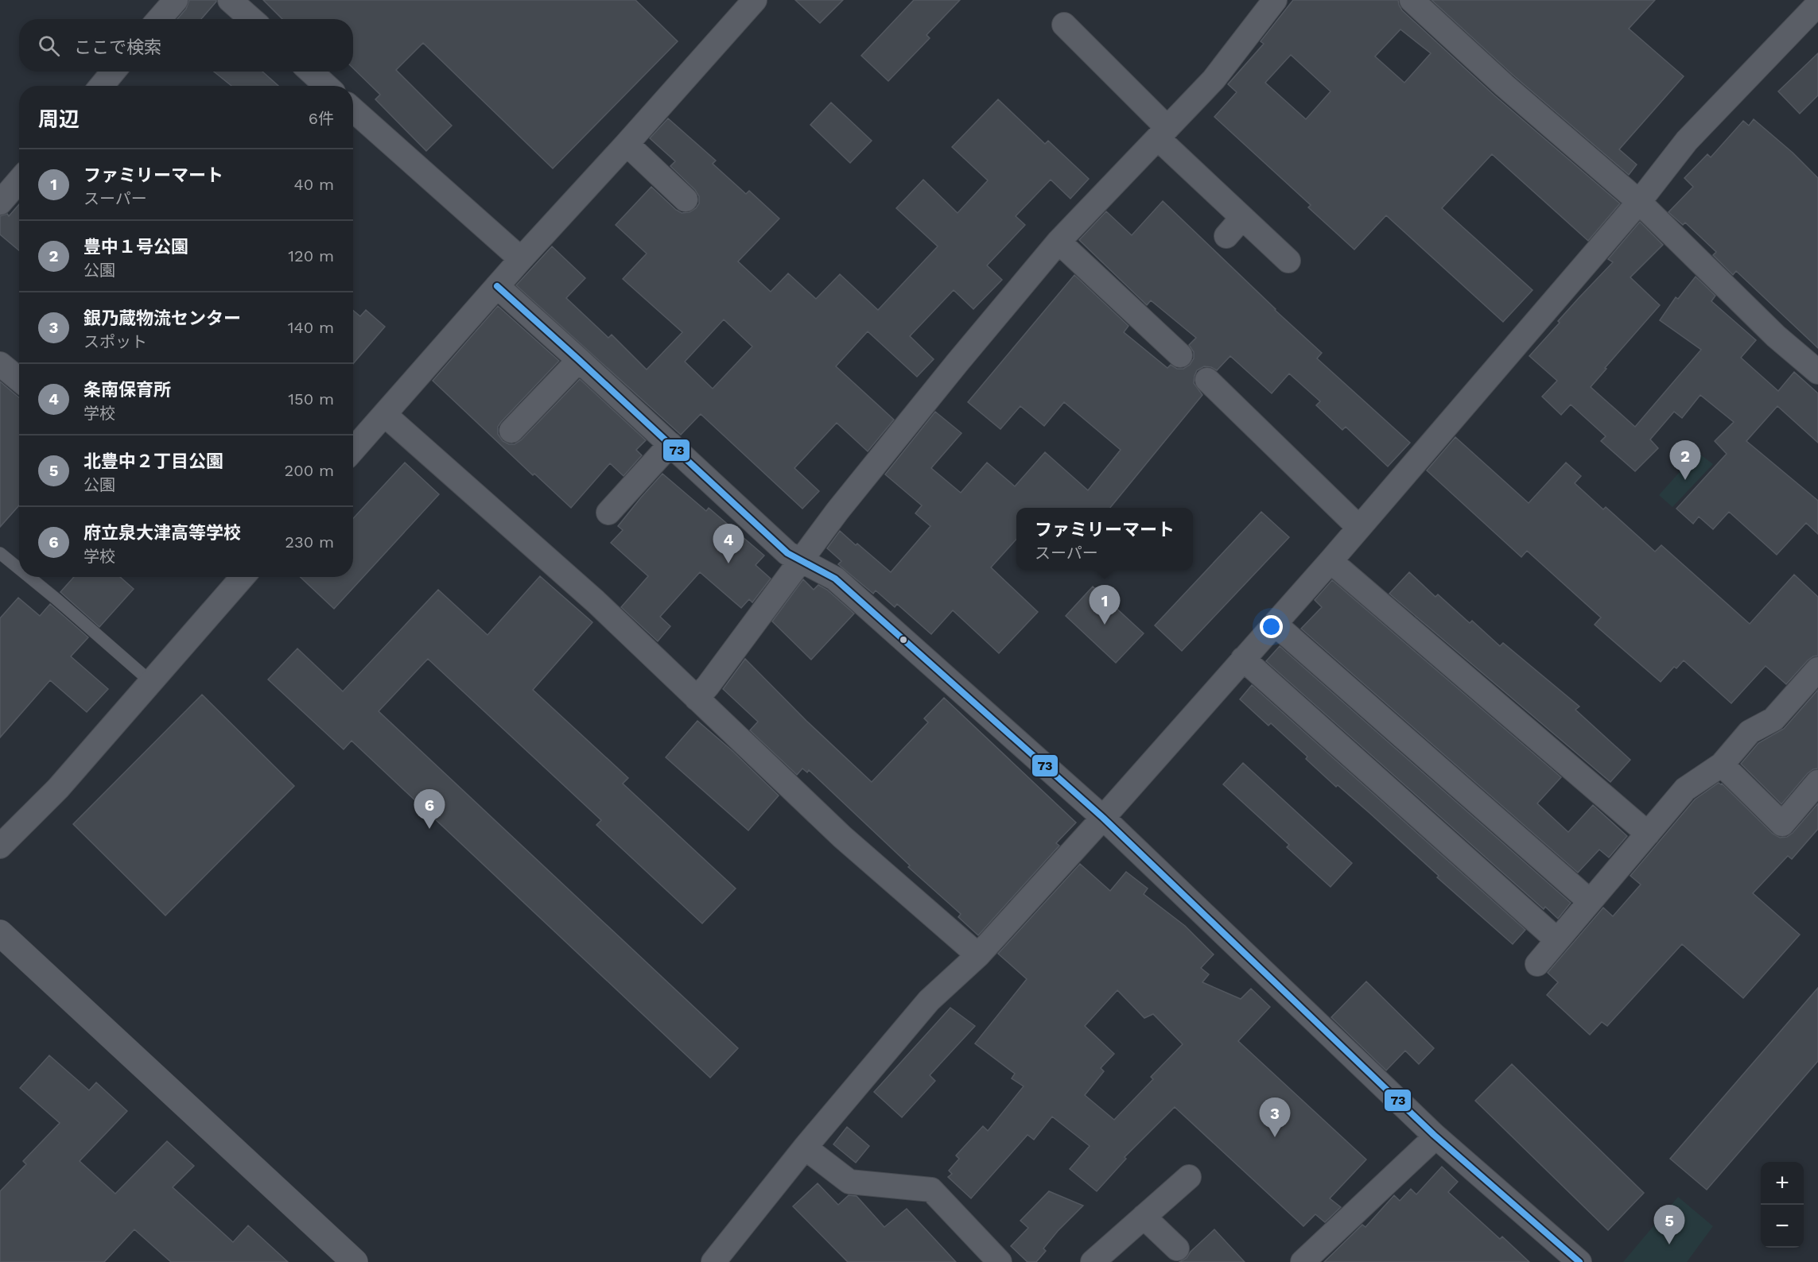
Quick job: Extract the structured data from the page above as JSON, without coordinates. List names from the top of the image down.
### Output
{
  "lines": ["transit line 73"],
  "page": {
    "search": "ここで検索",
    "heading": ["周辺", "6件"],
    "list": [
      {
        "mark": "1",
        "name": "ファミリーマート",
        "note": "スーパー",
        "value": "40 m"
      },
      {
        "mark": "2",
        "name": "豊中１号公園",
        "note": "公園",
        "value": "120 m"
      },
      {
        "mark": "3",
        "name": "銀乃蔵物流センター",
        "note": "スポット",
        "value": "140 m"
      },
      {
        "mark": "4",
        "name": "条南保育所",
        "note": "学校",
        "value": "150 m"
      },
      {
        "mark": "5",
        "name": "北豊中２丁目公園",
        "note": "公園",
        "value": "200 m"
      },
      {
        "mark": "6",
        "name": "府立泉大津高等学校",
        "note": "学校",
        "value": "230 m"
      }
    ],
    "pins": [
      "2",
      "4",
      "1",
      "6",
      "3",
      "5"
    ],
    "popup": ["ファミリーマート", "スーパー"],
    "map_buttons": ["+", "−"]
  }
}
